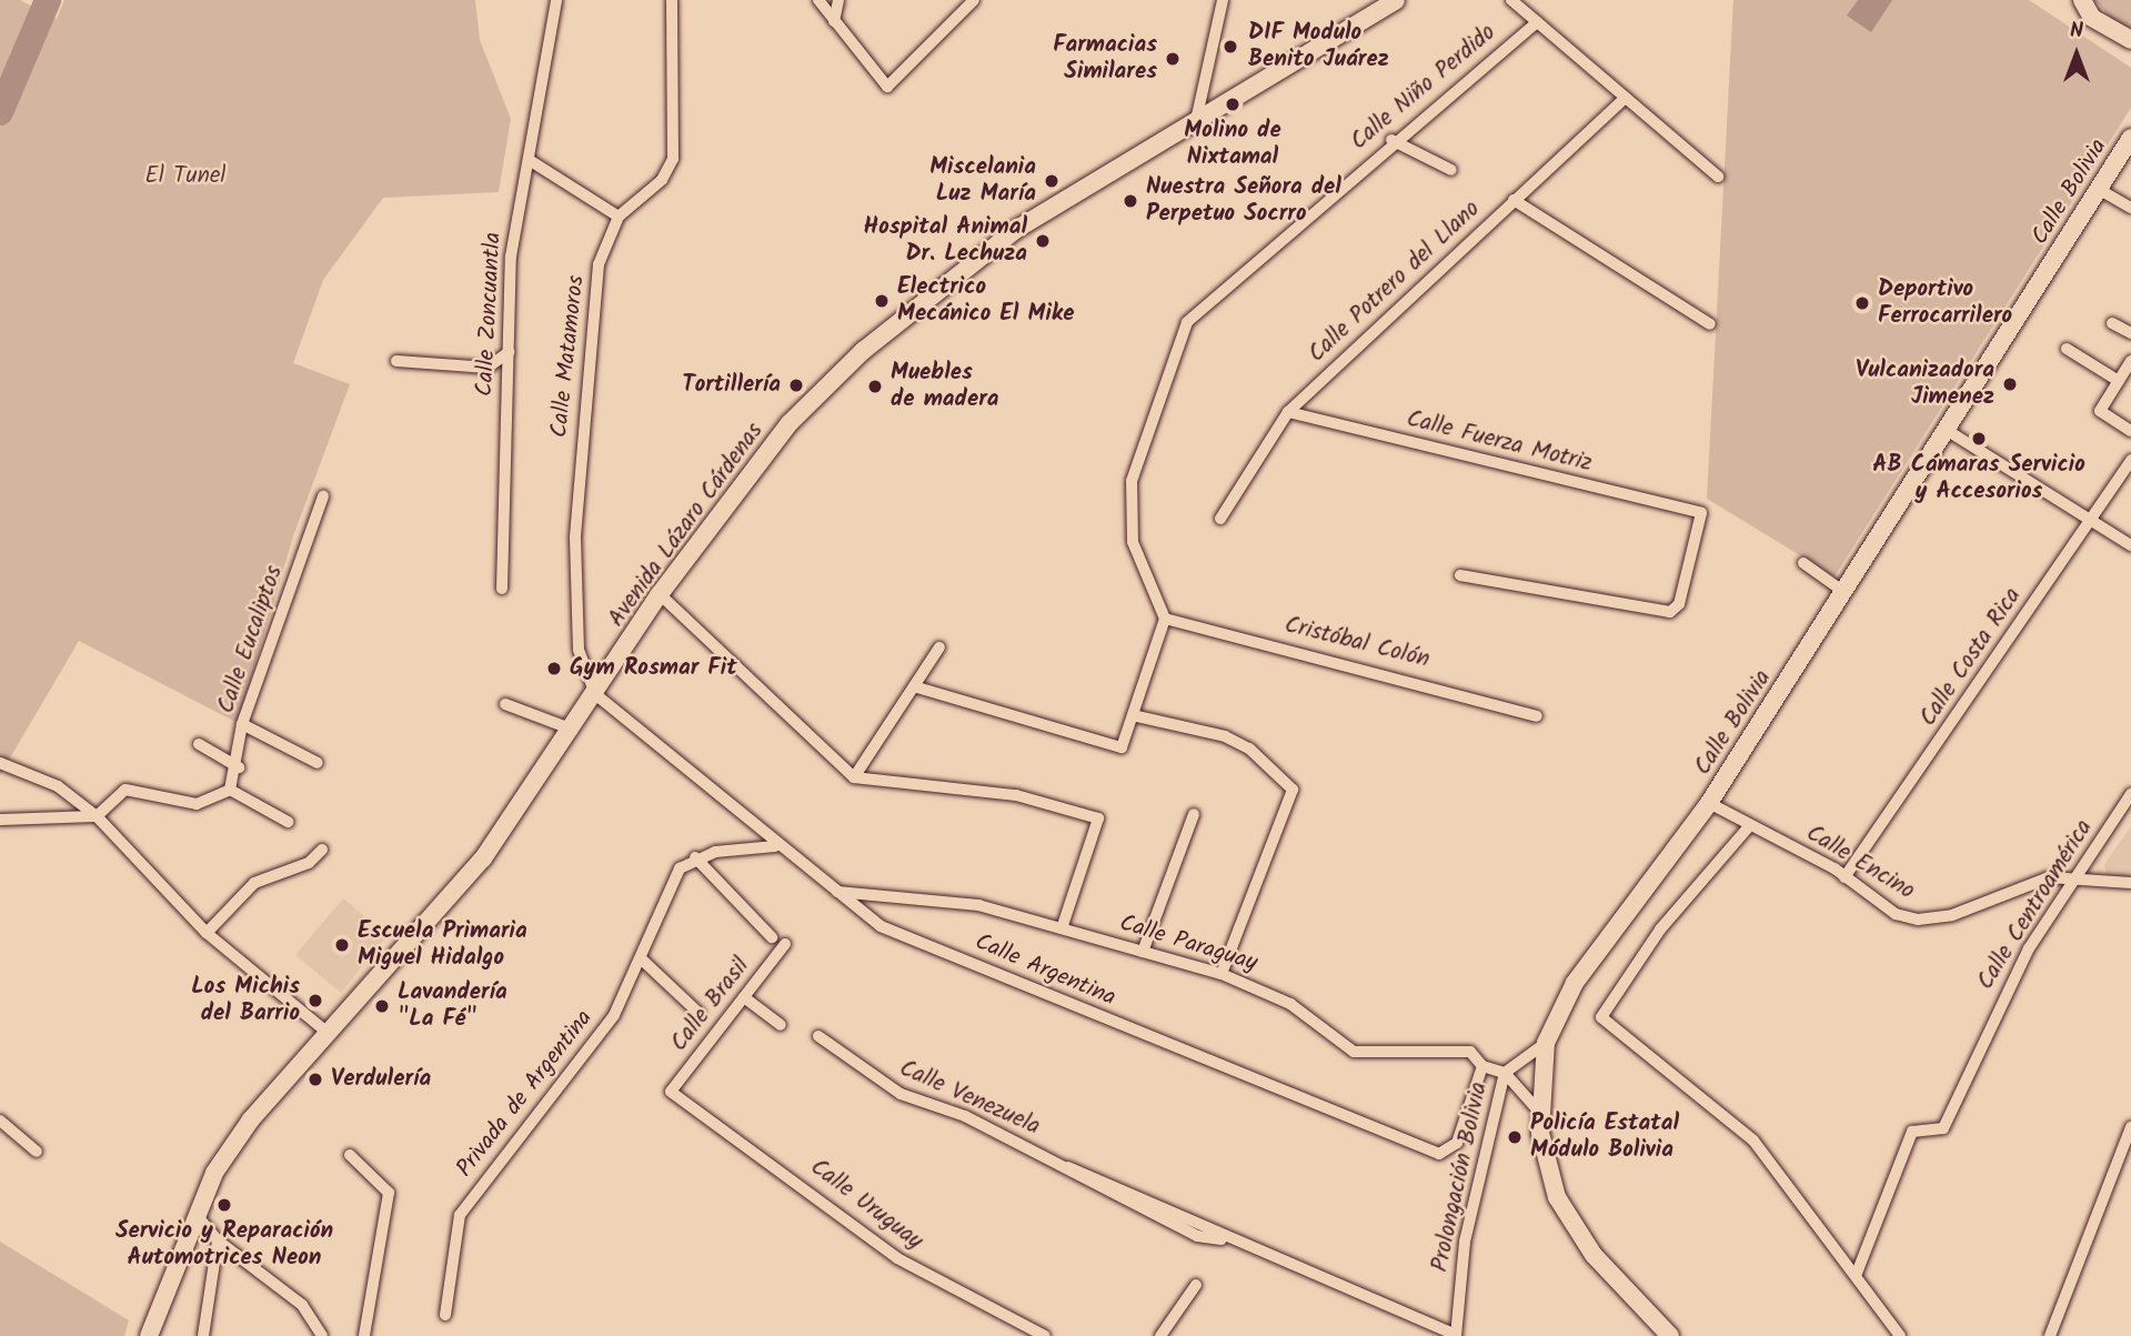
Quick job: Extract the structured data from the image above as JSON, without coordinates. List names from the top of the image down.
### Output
{
  "streets": {
    "main road": ["Calle Bolivia", "Avenida Lázaro Cárdenas"],
    "street": [
      "Calle Niño Perdido",
      "Calle Potrero del Llano",
      "Calle Zoncuantla",
      "Calle Matamoros",
      "Calle Fuerza Motriz",
      "Calle Eucaliptos",
      "Cristóbal Colón",
      "Calle Costa Rica",
      "Calle Encino",
      "Calle Centroamérica",
      "Calle Paraguay",
      "Calle Argentina",
      "Calle Brasil",
      "Privada de Argentina",
      "Calle Venezuela",
      "Prolongación Bolivia",
      "Calle Uruguay"
    ]
  },
  "crossings": [
    ["Calle Niño Perdido", "Cristóbal Colón"],
    ["Calle Bolivia", "Calle Encino"],
    ["Calle Potrero del Llano", "Calle Fuerza Motriz"],
    ["Calle Matamoros", "Avenida Lázaro Cárdenas"],
    ["Calle Matamoros", "Calle Argentina"],
    ["Avenida Lázaro Cárdenas", "Calle Argentina"],
    ["Calle Costa Rica", "Calle Encino"],
    ["Calle Encino", "Calle Centroamérica"],
    ["Calle Paraguay", "Calle Argentina"],
    ["Calle Paraguay", "Prolongación Bolivia"],
    ["Calle Brasil", "Calle Uruguay"],
    ["Calle Venezuela", "Prolongación Bolivia"]
  ],
  "parks": ["El Tunel"],
  "places": [
    "DIF Modulo Benito Juárez",
    "Farmacias Similares",
    "Molino de Nixtamal",
    "Miscelania Luz María",
    "Nuestra Señora del Perpetuo Socrro",
    "Hospital Animal Dr. Lechuza",
    "Electrico Mecánico El Mike",
    "Deportivo Ferrocarrilero",
    "Vulcanizadora Jimenez",
    "Tortillería",
    "Muebles de madera",
    "AB Cámaras Servicio y Accesorios",
    "Gym Rosmar Fit",
    "Escuela Primaria Miguel Hidalgo",
    "Los Michis del Barrio",
    "Lavandería \"La Fé\"",
    "Verdulería",
    "Policía Estatal Módulo Bolivia",
    "Servicio y Reparación Automotrices Neon"
  ],
  "north": "top"
}
